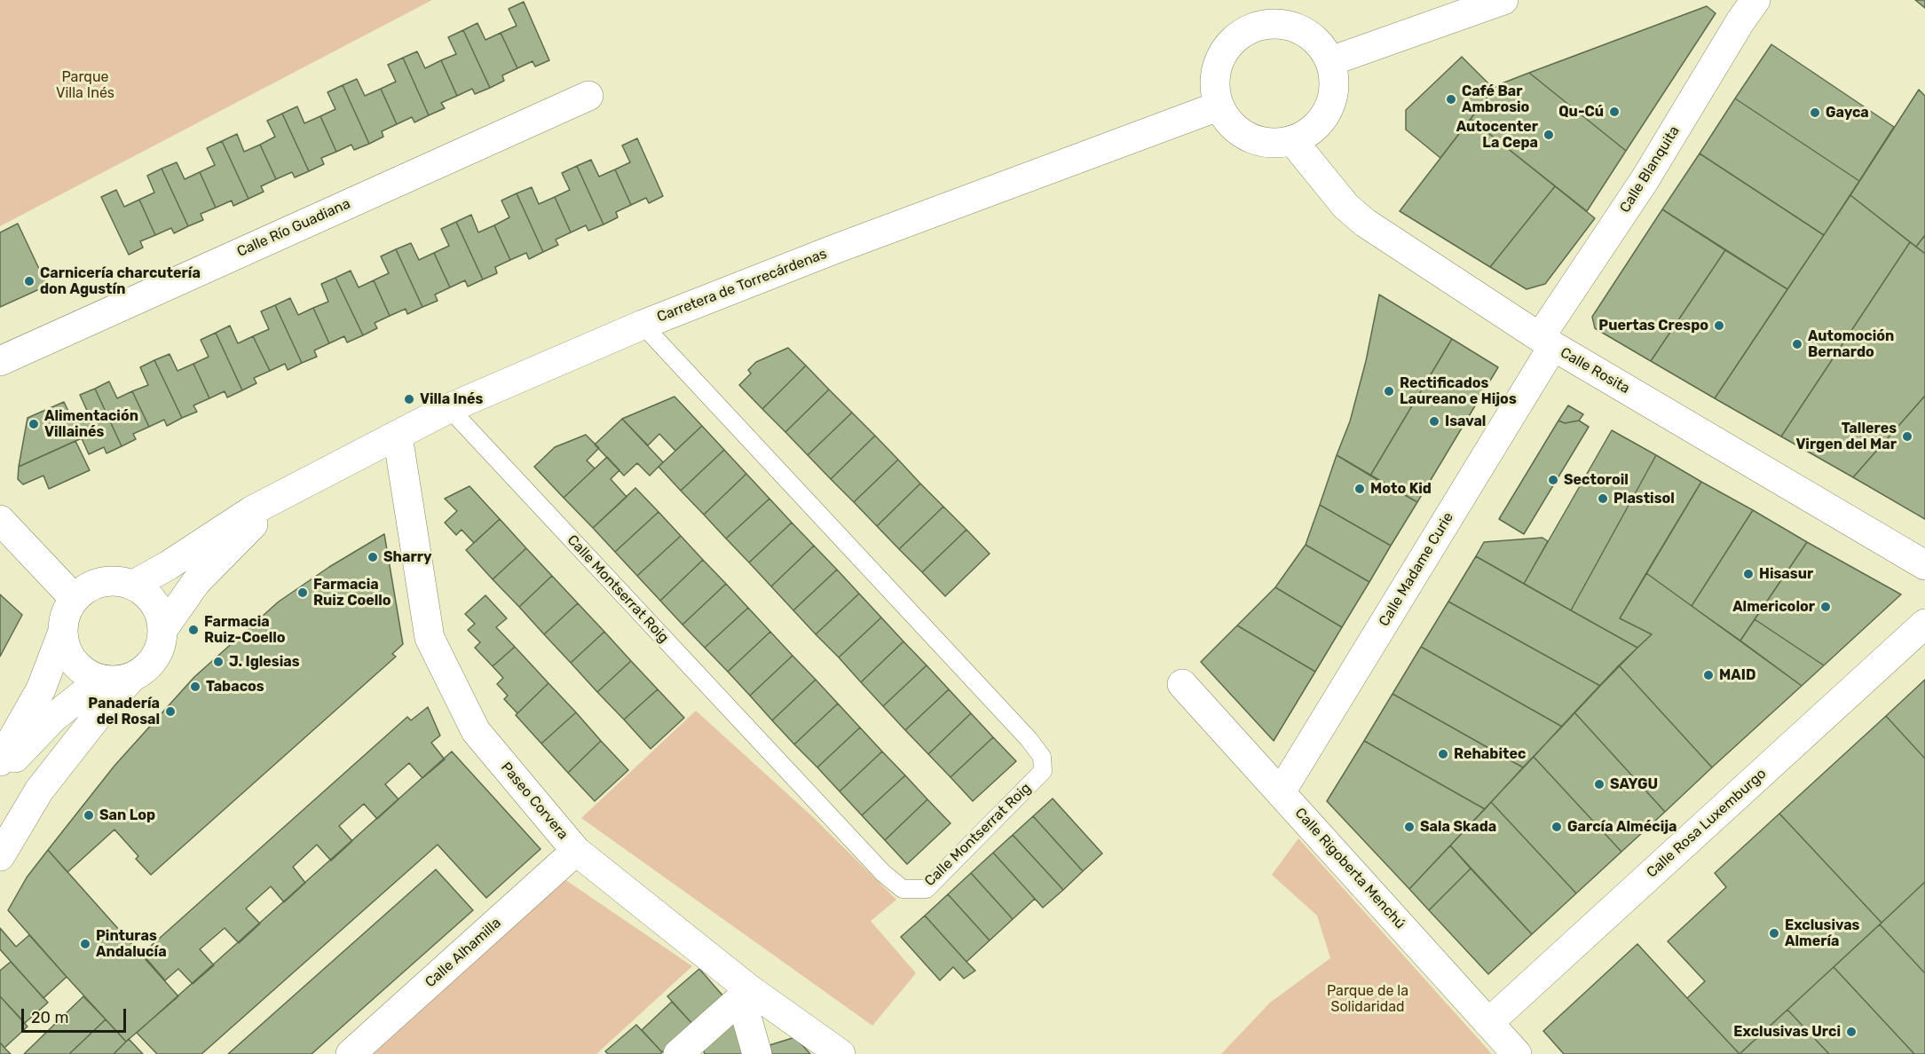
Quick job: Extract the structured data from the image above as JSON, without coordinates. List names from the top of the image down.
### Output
{
  "streets": {
    "street": [
      "Calle Blanquita",
      "Calle Río Guadiana",
      "Carretera de Torrecárdenas",
      "Calle Rosita",
      "Calle Madame Curie",
      "Paseo Corvera",
      "Calle Rosa Luxemburgo",
      "Calle Rigoberta Menchú",
      "Calle Alhamilla"
    ],
    "lane": ["Calle Montserrat Roig"]
  },
  "crossings": [
    ["Calle Blanquita", "Calle Rosita"],
    ["Calle Blanquita", "Calle Madame Curie"],
    ["Carretera de Torrecárdenas", "Calle Rosita"],
    ["Carretera de Torrecárdenas", "Calle Montserrat Roig"],
    ["Carretera de Torrecárdenas", "Paseo Corvera"],
    ["Calle Rosita", "Calle Madame Curie"],
    ["Calle Madame Curie", "Calle Rigoberta Menchú"],
    ["Paseo Corvera", "Calle Alhamilla"],
    ["Calle Rosa Luxemburgo", "Calle Rigoberta Menchú"]
  ],
  "parks": ["Parque Villa Inés", "Parque de la Solidaridad"],
  "places": [
    "Café Bar Ambrosio",
    "Qu-Cú",
    "Gayca",
    "Autocenter La Cepa",
    "Carnicería charcutería don Agustín",
    "Puertas Crespo",
    "Automoción Bernardo",
    "Rectificados Laureano e Hijos",
    "Villa Inés",
    "Isaval",
    "Alimentación Villainés",
    "Talleres Virgen del Mar",
    "Sectoroil",
    "Moto Kid",
    "Plastisol",
    "Sharry",
    "Hisasur",
    "Farmacia Ruiz Coello",
    "Almericolor",
    "Farmacia Ruiz-Coello",
    "J. Iglesias",
    "MAID",
    "Tabacos",
    "Panadería del Rosal",
    "Rehabitec",
    "SAYGU",
    "San Lop",
    "Sala Skada",
    "García Almécija",
    "Exclusivas Almería",
    "Pinturas Andalucía",
    "Exclusivas Urci"
  ],
  "scale_bar": "20 m"
}
